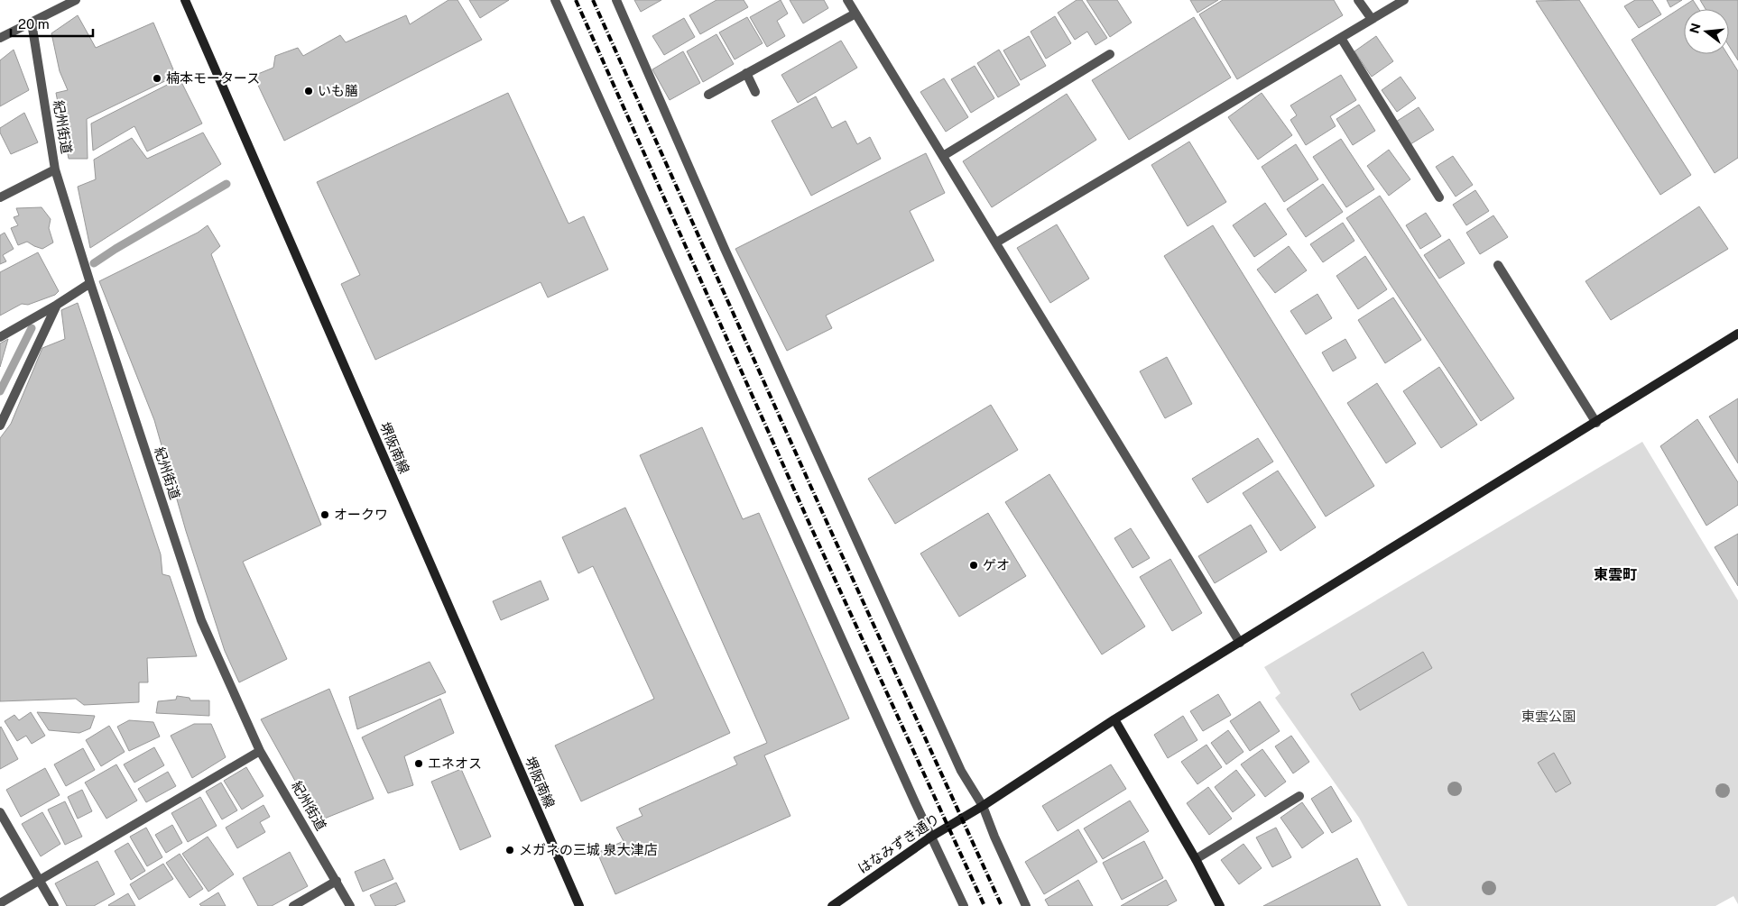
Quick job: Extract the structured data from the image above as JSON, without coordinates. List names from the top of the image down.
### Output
{
  "streets": {
    "street": ["紀州街道", "堺阪南線", "はなみずき通り"]
  },
  "districts": ["東雲町"],
  "parks": ["東雲公園"],
  "places": [
    "楠本モータース",
    "いも膳",
    "オークワ",
    "ゲオ",
    "エネオス",
    "メガネの三城 泉大津店"
  ],
  "scale_bar": "20 m",
  "north": "left"
}
